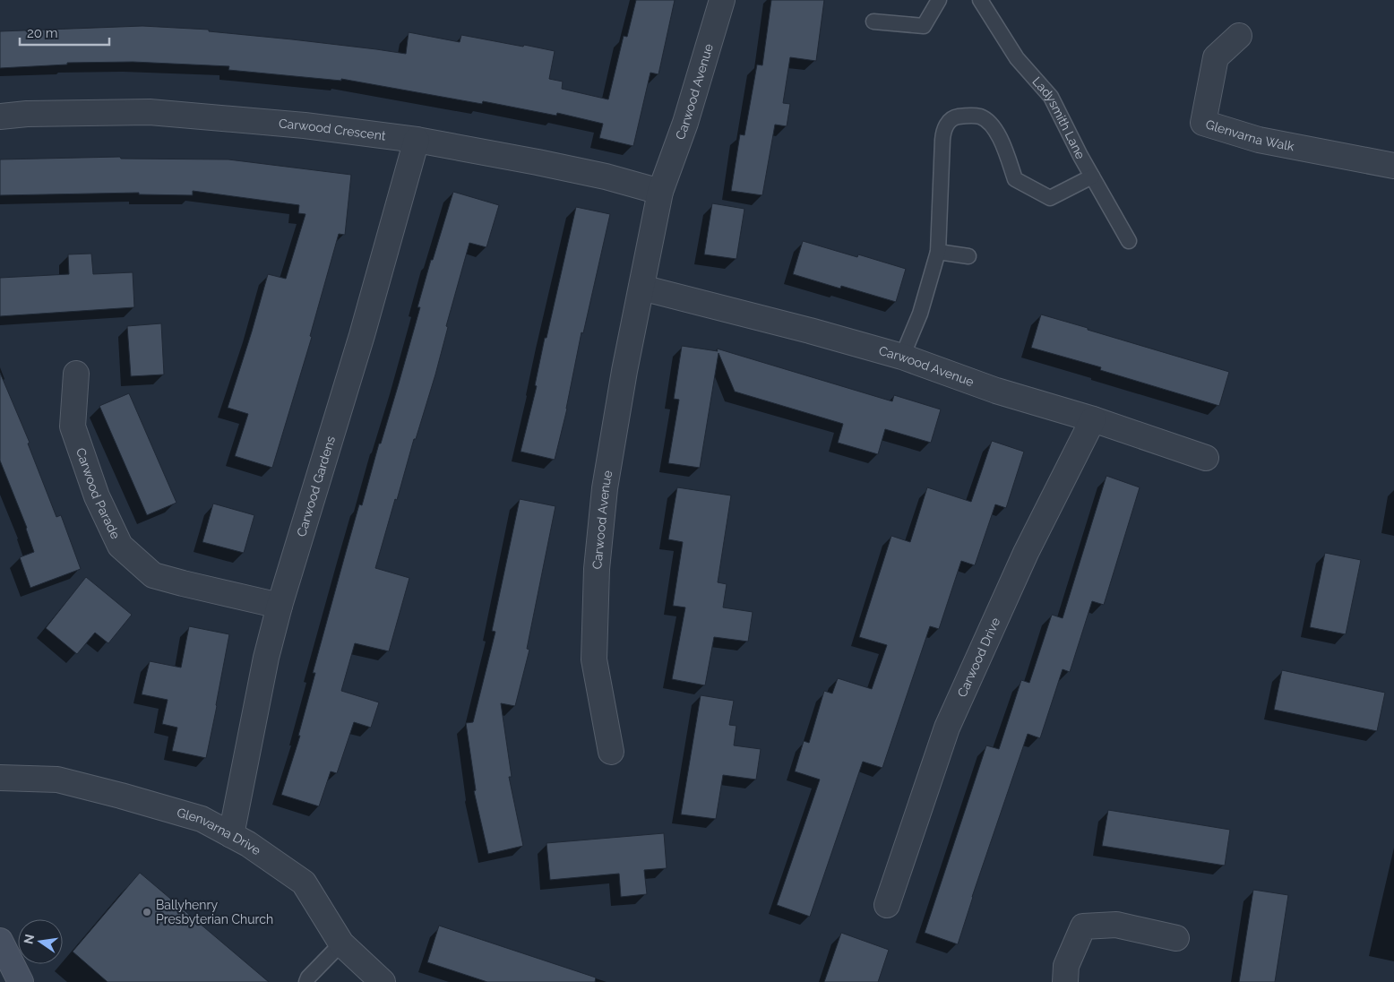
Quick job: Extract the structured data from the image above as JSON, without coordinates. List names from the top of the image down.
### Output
{
  "streets": {
    "street": [
      "Carwood Avenue",
      "Carwood Crescent",
      "Glenvarna Walk",
      "Carwood Gardens",
      "Carwood Parade",
      "Carwood Drive",
      "Glenvarna Drive"
    ],
    "lane": ["Ladysmith Lane"]
  },
  "crossings": [
    ["Carwood Avenue", "Carwood Crescent"],
    ["Carwood Avenue", "Carwood Drive"],
    ["Carwood Crescent", "Carwood Gardens"],
    ["Carwood Gardens", "Carwood Parade"],
    ["Carwood Gardens", "Glenvarna Drive"]
  ],
  "places": ["Ballyhenry Presbyterian Church"],
  "scale_bar": "20 m",
  "north": "left"
}
